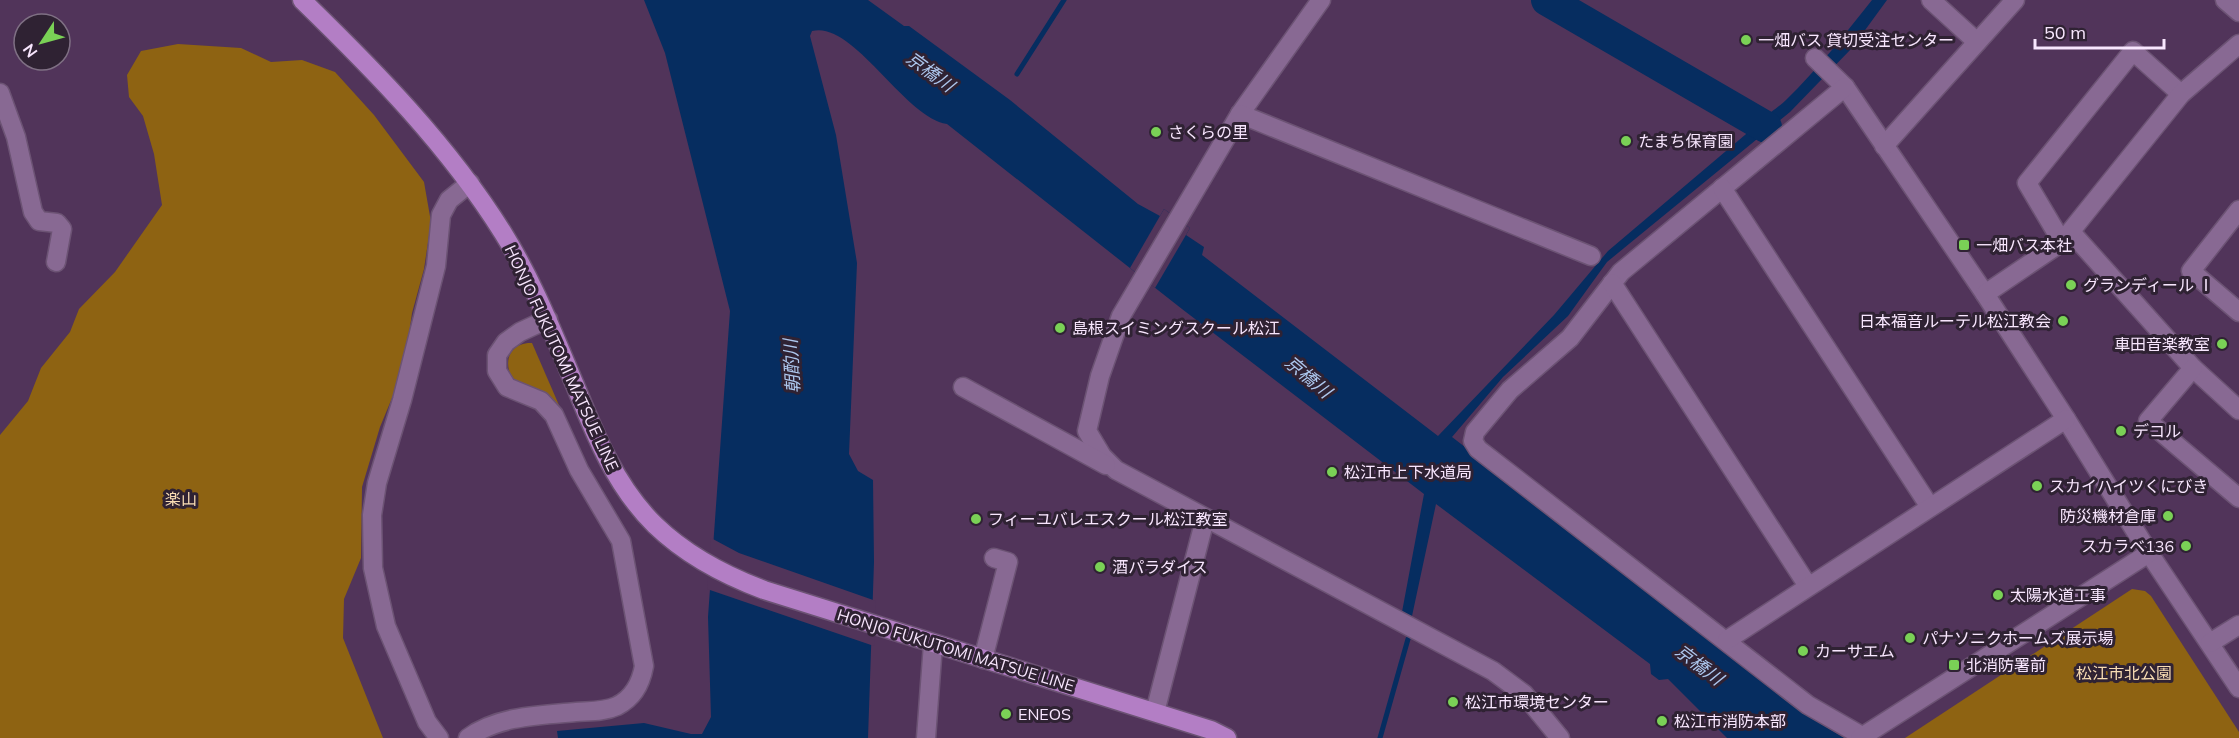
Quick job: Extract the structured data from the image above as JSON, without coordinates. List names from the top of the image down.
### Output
{
  "streets": {
    "main road": ["HONJO FUKUTOMI MATSUE LINE"]
  },
  "water": ["京橋川", "朝酌川"],
  "parks": ["楽山", "松江市北公園"],
  "places": {
    "other": [
      "一畑バス 貸切受注センター",
      "さくらの里",
      "たまち保育園",
      "グランディール Ⅰ",
      "日本福音ルーテル松江教会",
      "島根スイミングスクール松江",
      "車田音楽教室",
      "デコル",
      "松江市上下水道局",
      "スカイハイツくにびき",
      "防災機材倉庫",
      "フィーユバレエスクール松江教室",
      "スカラベ136",
      "酒パラダイス",
      "太陽水道工事",
      "パナソニクホームズ展示場",
      "カーサエム",
      "松江市環境センター",
      "ENEOS",
      "松江市消防本部"
    ],
    "transit": ["一畑バス本社", "北消防署前"]
  },
  "scale_bar": "50 m",
  "north": "bottom left"
}
